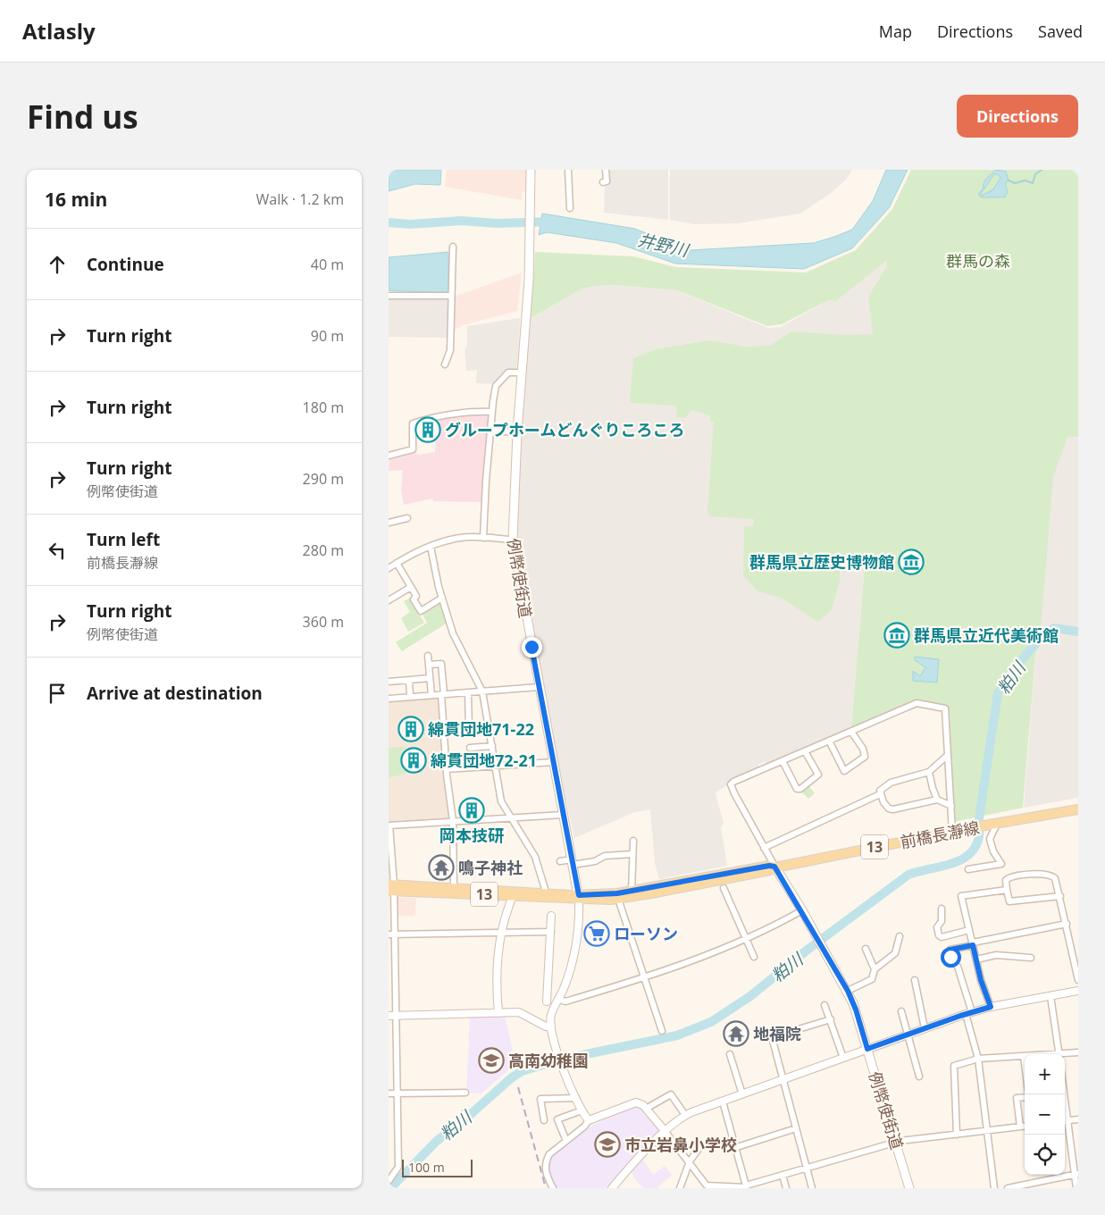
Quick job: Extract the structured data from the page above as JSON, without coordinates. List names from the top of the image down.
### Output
{
  "streets": {
    "main road": ["例幣使街道", "前橋長瀞線", "13"]
  },
  "crossings": [
    ["例幣使街道", "前橋長瀞線"]
  ],
  "water": ["井野川", "粕川"],
  "parks": ["群馬の森"],
  "places": {
    "building": [
      "グループホームどんぐりころころ",
      "綿貫団地71-22",
      "綿貫団地72-21",
      "岡本技研"
    ],
    "museum": ["群馬県立歴史博物館", "群馬県立近代美術館"],
    "temple": ["鳴子神社", "地福院"],
    "supermarket": ["ローソン"],
    "school or university": ["高南幼稚園", "市立岩鼻小学校"]
  },
  "scale_bar": "100 m",
  "page": {
    "header": "Atlasly",
    "nav": ["Map", "Directions", "Saved"],
    "buttons": "Directions",
    "title": "Find us",
    "heading": ["16 min", "Walk · 1.2 km"],
    "list": [
      ["Continue", "40 m"],
      ["Turn right", "90 m"],
      ["Turn right", "180 m"],
      ["Turn right", "例幣使街道", "290 m"],
      ["Turn left", "前橋長瀞線", "280 m"],
      ["Turn right", "例幣使街道", "360 m"],
      "Arrive at destination"
    ],
    "map_buttons": ["+", "−"],
    "scale": "100 m"
  }
}
